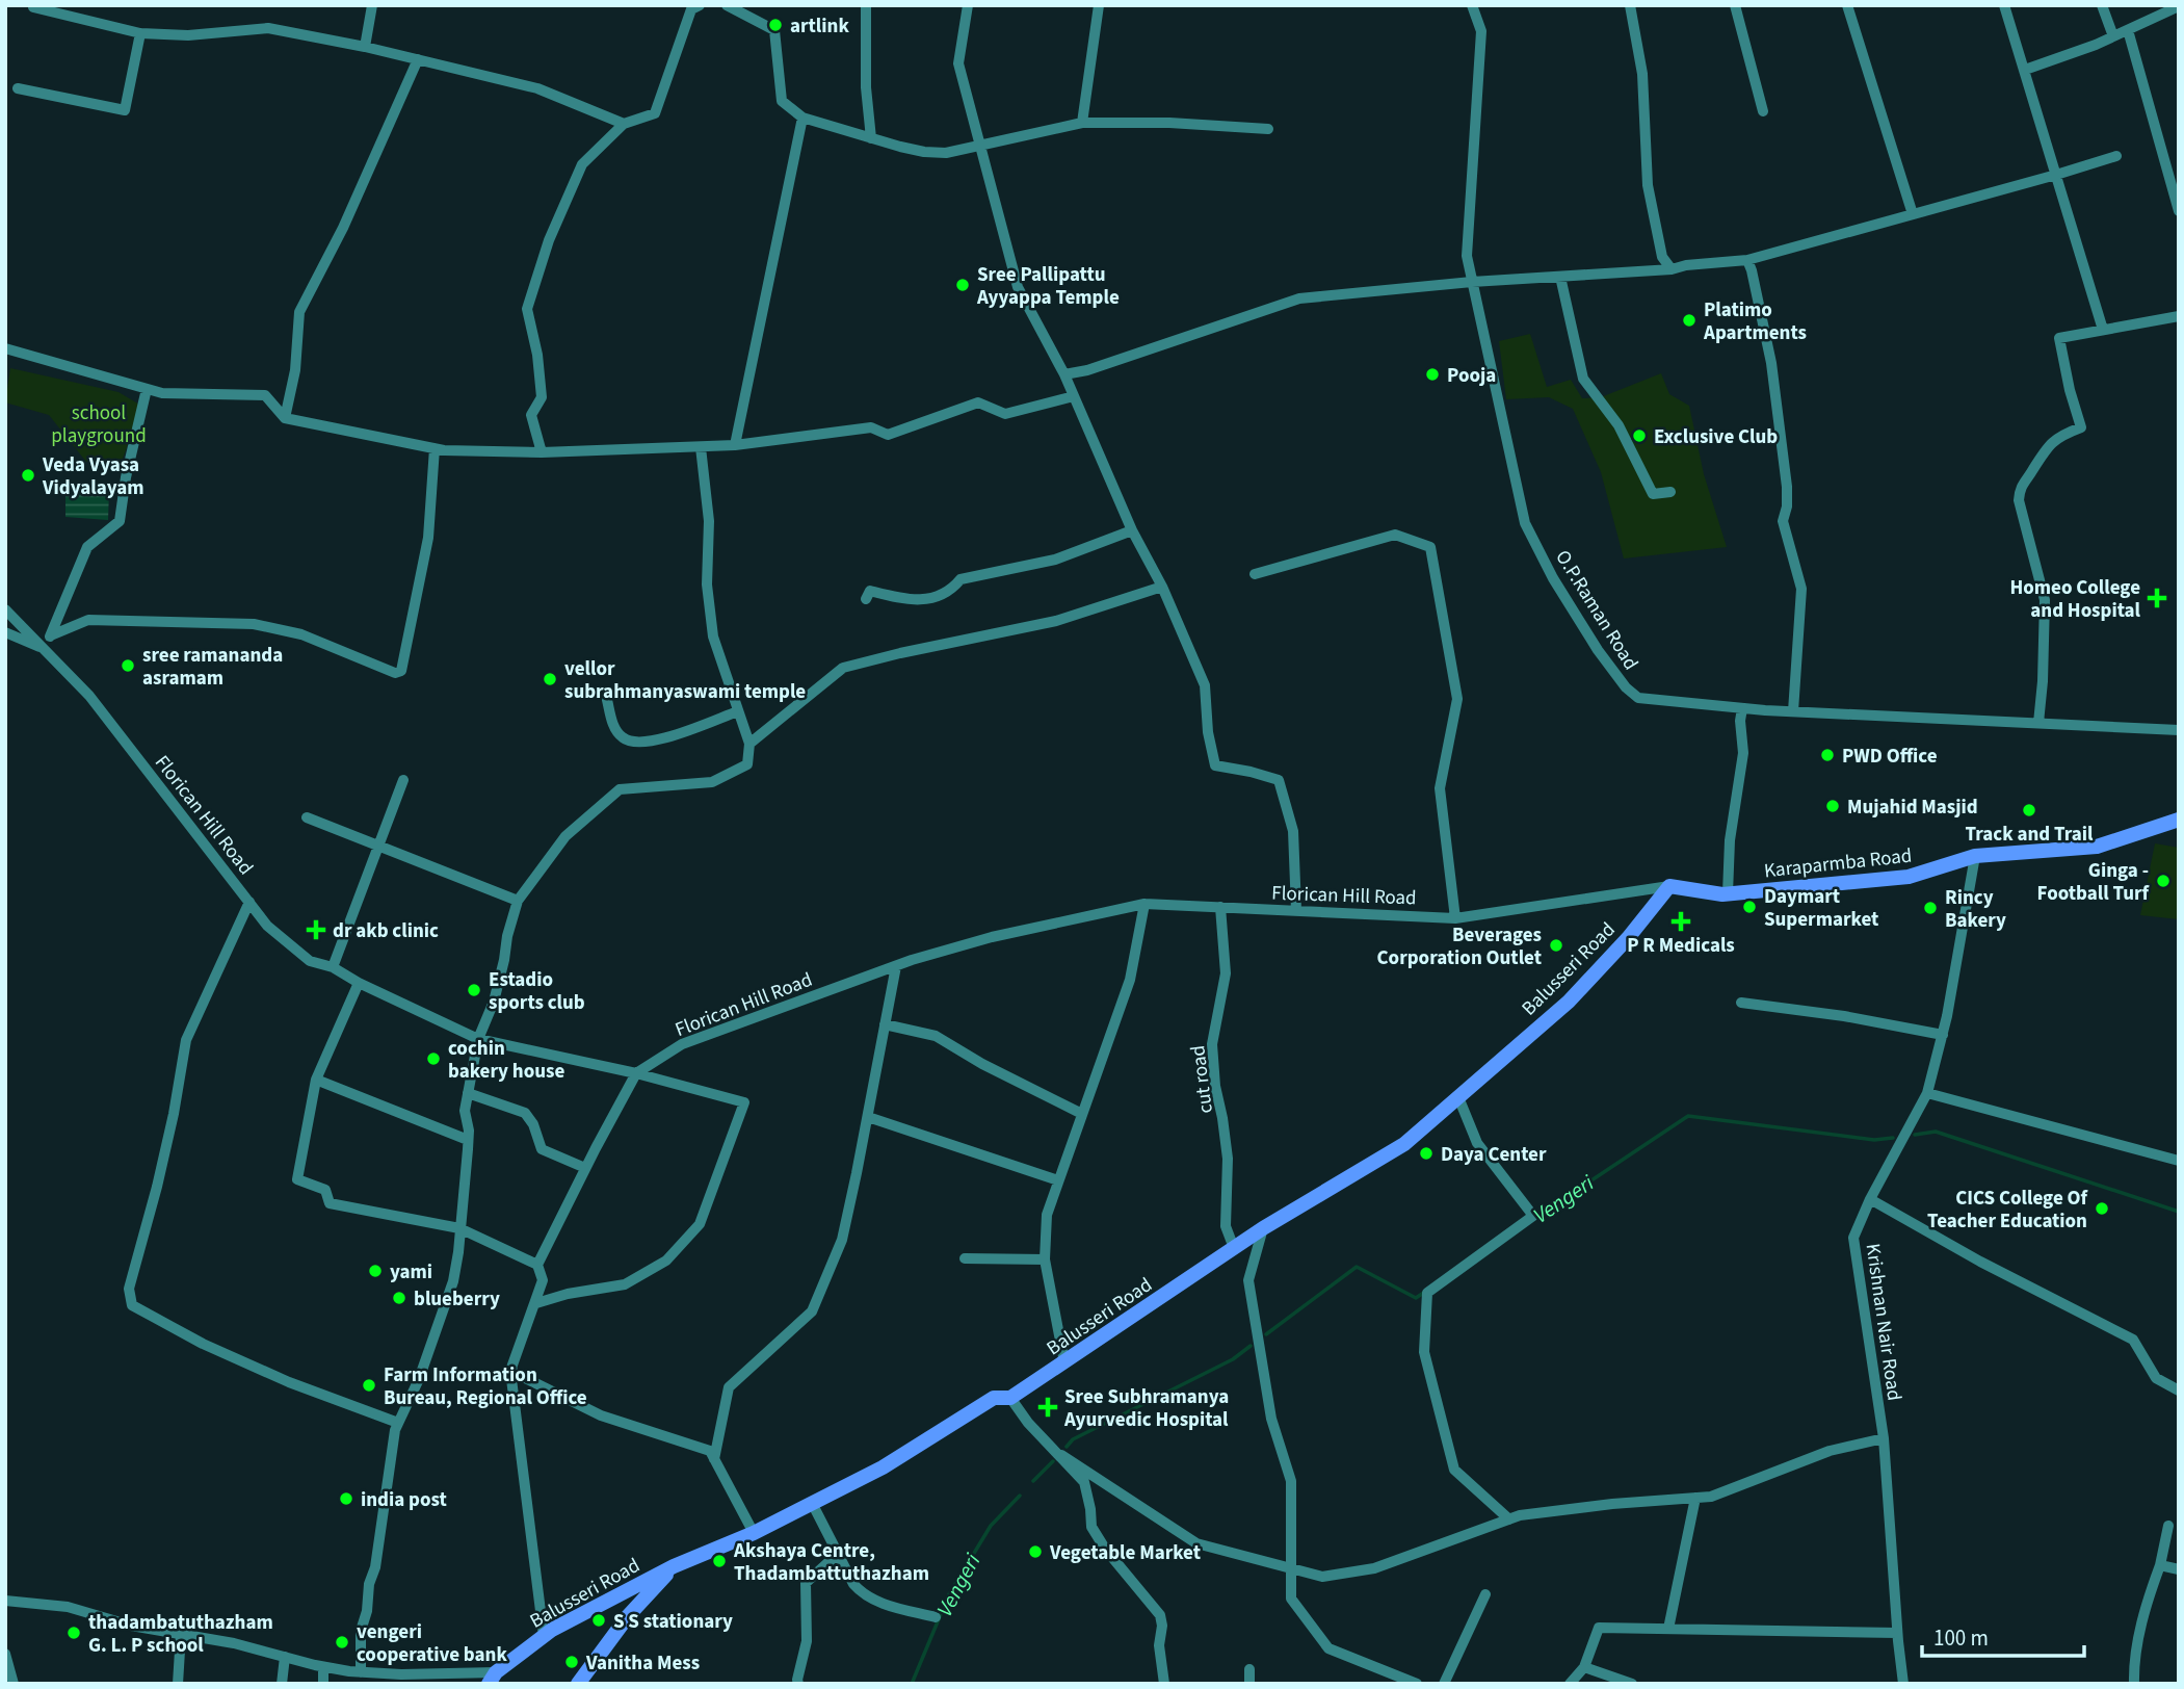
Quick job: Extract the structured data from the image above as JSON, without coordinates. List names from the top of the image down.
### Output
{
  "streets": {
    "main road": ["Karaparmba Road", "Balusseri Road"],
    "street": [
      "O.P.Raman Road",
      "Florican Hill Road",
      "cut road",
      "Krishnan Nair Road"
    ]
  },
  "crossings": [
    ["Florican Hill Road", "Karaparmba Road"],
    ["Florican Hill Road", "Balusseri Road"],
    ["Florican Hill Road", "cut road"],
    ["Karaparmba Road", "Balusseri Road"],
    ["Karaparmba Road", "Krishnan Nair Road"],
    ["Balusseri Road", "cut road"]
  ],
  "water": ["Vengeri"],
  "parks": ["school playground"],
  "places": {
    "other": [
      "artlink",
      "Sree Pallipattu Ayyappa Temple",
      "Platimo Apartments",
      "Pooja",
      "Exclusive Club",
      "Veda Vyasa Vidyalayam",
      "sree ramananda asramam",
      "vellor subrahmanyaswami temple",
      "PWD Office",
      "Mujahid Masjid",
      "Track and Trail",
      "Ginga - Football Turf",
      "Daymart Supermarket",
      "Rincy Bakery",
      "Beverages Corporation Outlet",
      "Estadio sports club",
      "cochin bakery house",
      "Daya Center",
      "CICS College Of Teacher Education",
      "yami",
      "blueberry",
      "Farm Information Bureau, Regional Office",
      "india post",
      "Vegetable Market",
      "Akshaya Centre, Thadambattuthazham",
      "S S stationary",
      "thadambatuthazham G. L. P school",
      "vengeri cooperative bank",
      "Vanitha Mess"
    ],
    "health": [
      "Homeo College and Hospital",
      "P R Medicals",
      "dr akb clinic",
      "Sree Subhramanya Ayurvedic Hospital"
    ]
  },
  "scale_bar": "100 m"
}
